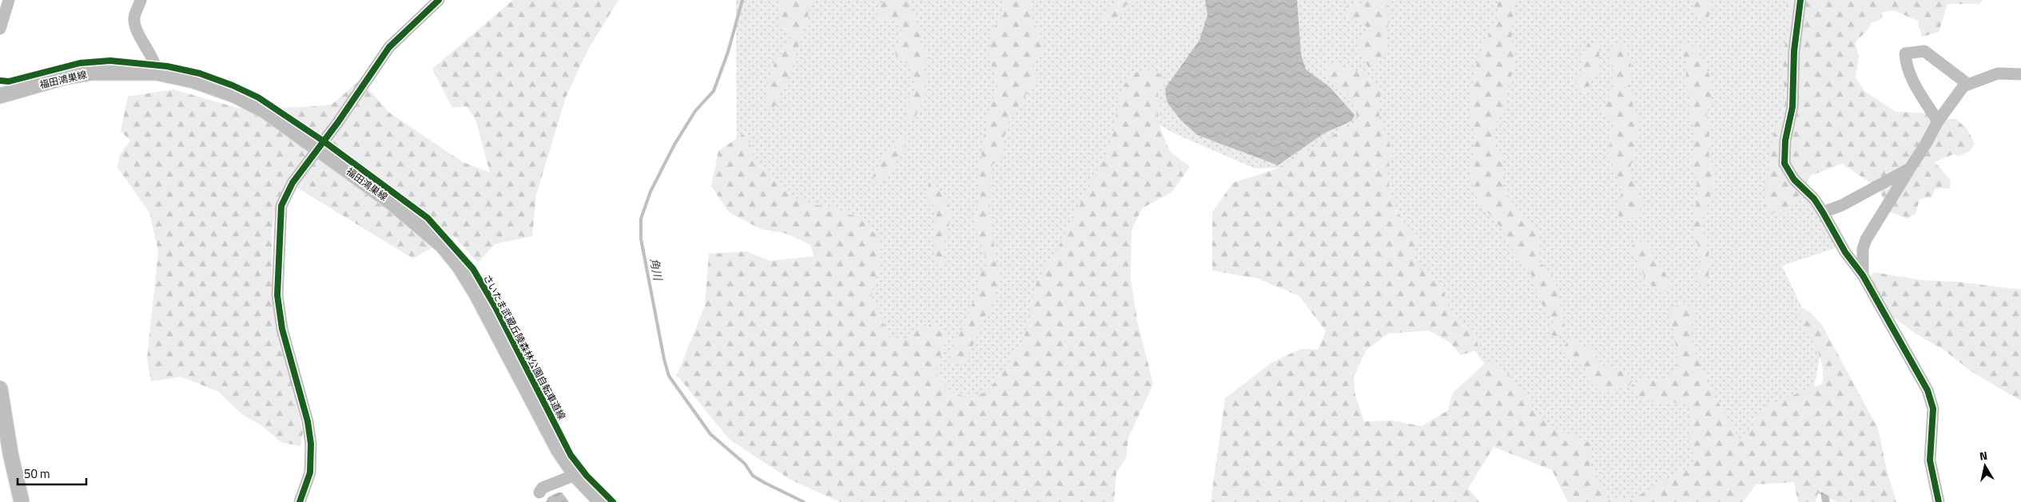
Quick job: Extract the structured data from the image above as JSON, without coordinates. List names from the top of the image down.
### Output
{
  "streets": {
    "main road": ["福田鴻巣線"],
    "cycle path": ["さいたま武蔵丘陵森林公園自転車道線"]
  },
  "water": ["角川"],
  "scale_bar": "50 m",
  "north": "top"
}
